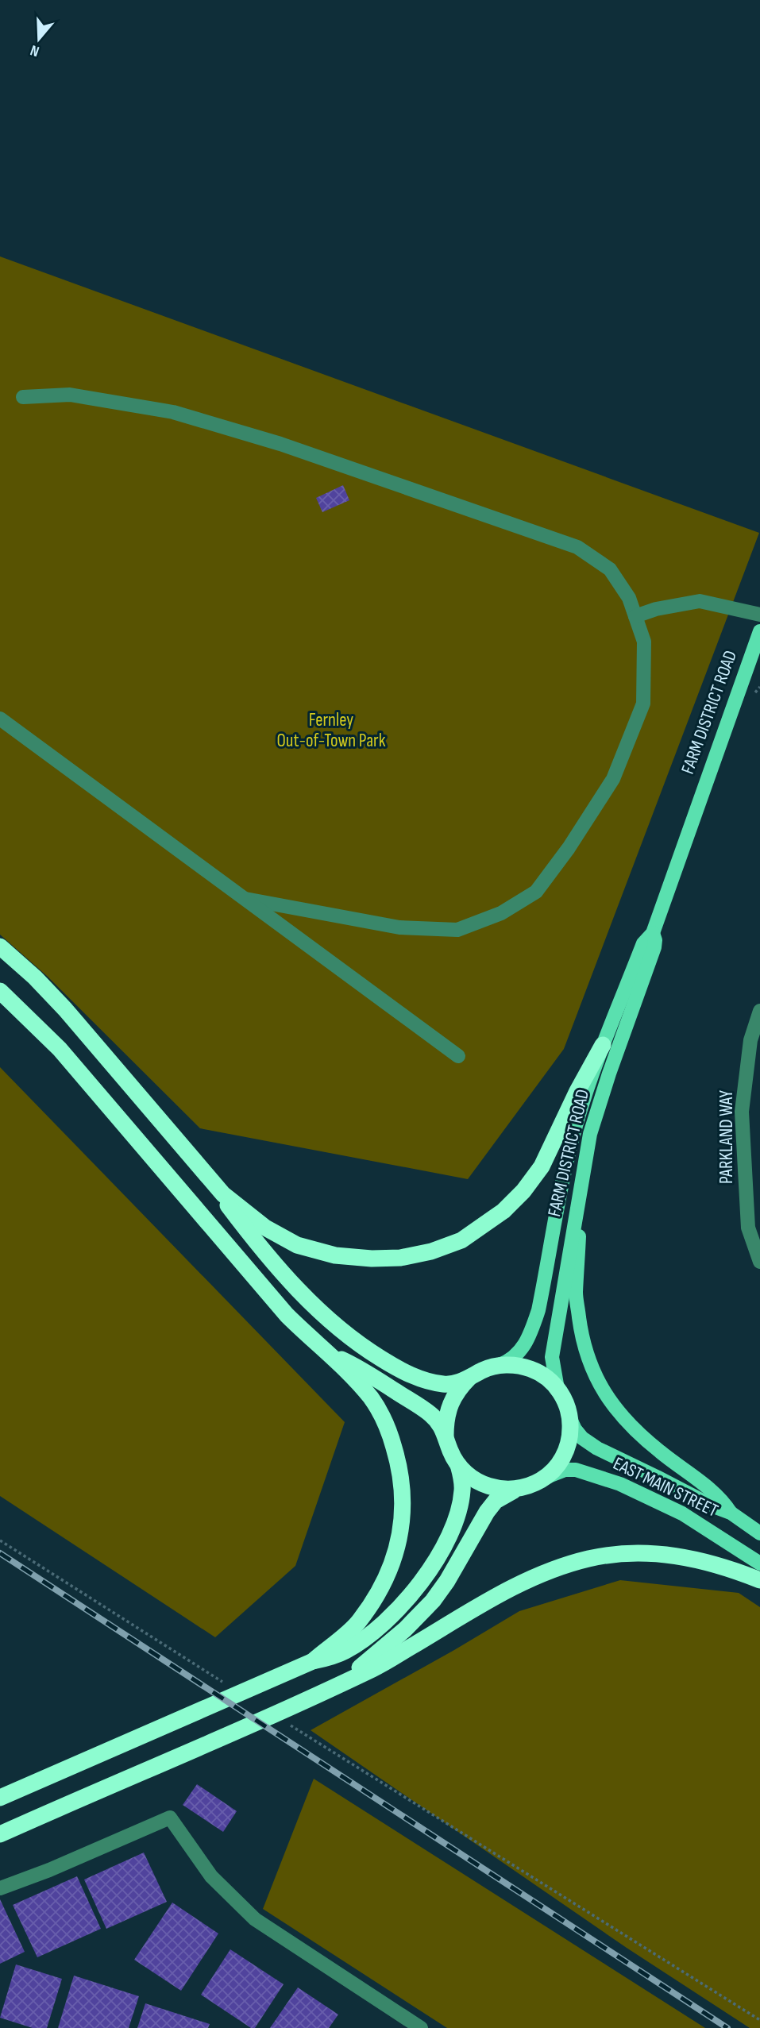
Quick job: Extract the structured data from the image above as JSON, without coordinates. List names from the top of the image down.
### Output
{
  "streets": {
    "main road": ["FARM DISTRICT ROAD", "EAST MAIN STREET"],
    "street": ["PARKLAND WAY"]
  },
  "crossings": [
    ["FARM DISTRICT ROAD", "EAST MAIN STREET"]
  ],
  "parks": ["Fernley Out-of-Town Park"],
  "north": "bottom"
}
